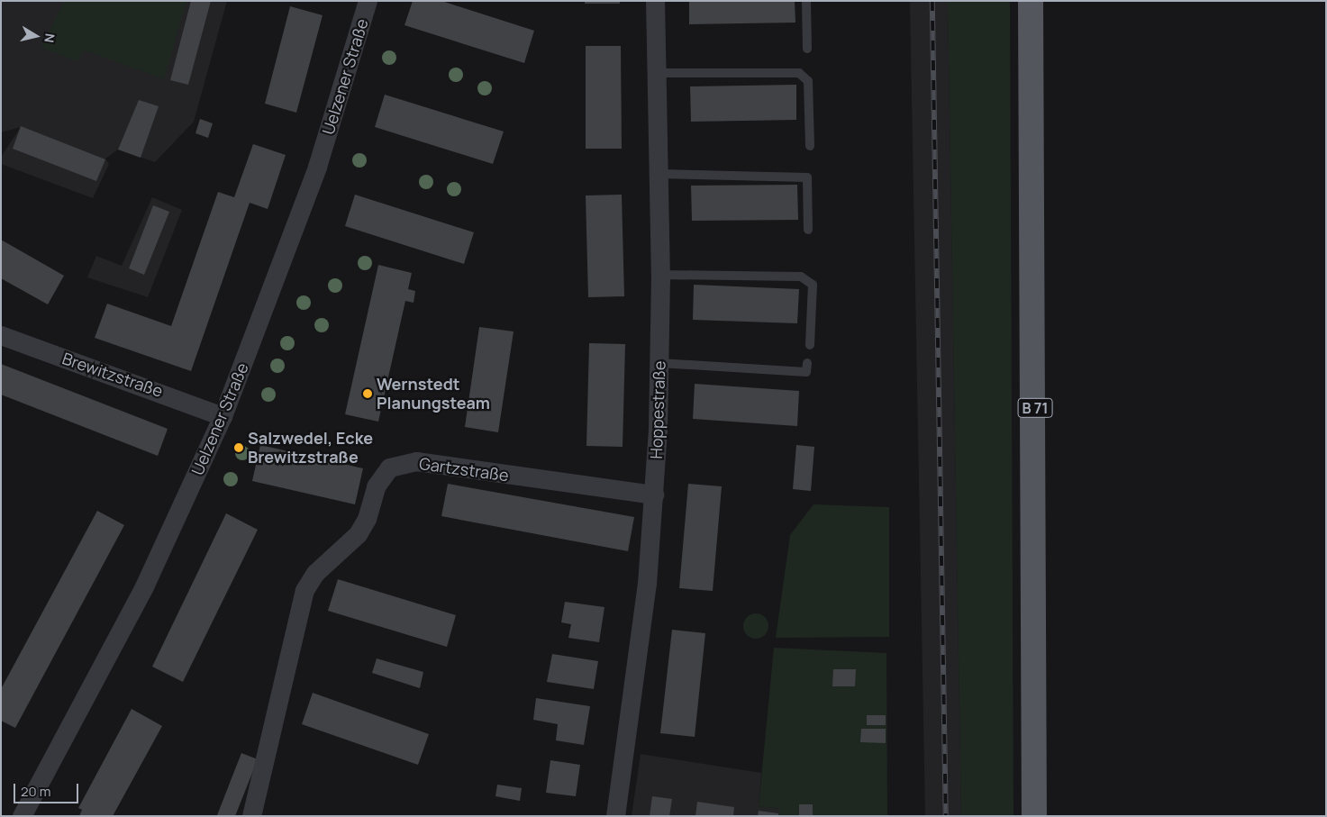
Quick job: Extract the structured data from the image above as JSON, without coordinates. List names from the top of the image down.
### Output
{
  "streets": {
    "main road": ["B 71"],
    "street": [
      "Uelzener Straße",
      "Brewitzstraße",
      "Hoppestraße",
      "Gartzstraße"
    ]
  },
  "crossings": [
    ["Uelzener Straße", "Brewitzstraße"],
    ["Hoppestraße", "Gartzstraße"]
  ],
  "places": ["Wernstedt Planungsteam", "Salzwedel, Ecke Brewitzstraße"],
  "scale_bar": "20 m",
  "north": "right"
}
